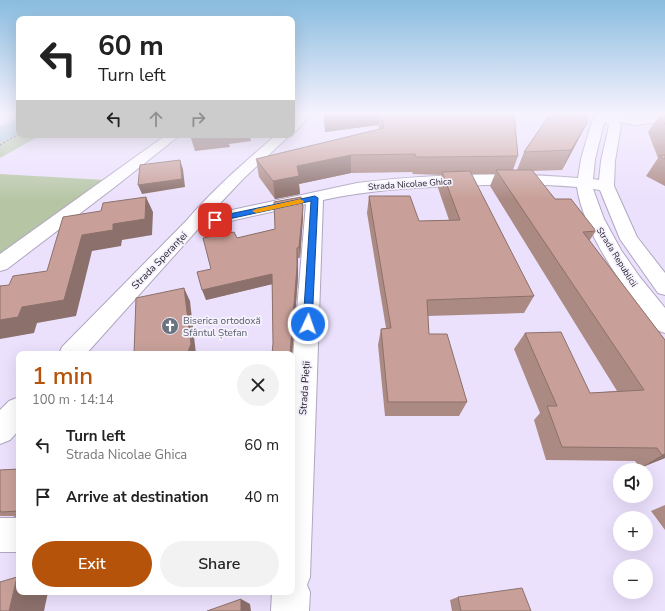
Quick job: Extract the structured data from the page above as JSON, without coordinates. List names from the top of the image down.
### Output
{
  "streets": {
    "street": [
      "Strada Nicolae Ghica",
      "Strada Republicii",
      "Strada Speranței",
      "Strada Pieții"
    ]
  },
  "crossings": [
    ["Strada Nicolae Ghica", "Strada Republicii"],
    ["Strada Nicolae Ghica", "Strada Speranței"],
    ["Strada Nicolae Ghica", "Strada Pieții"]
  ],
  "places": {
    "church": ["Biserica ortodoxă Sfântul Ștefan"]
  },
  "page": {
    "turn": ["60 m", "Turn left"],
    "heading": ["1 min", "100 m · 14:14"],
    "list": [
      {
        "name": "Turn left",
        "note": "Strada Nicolae Ghica",
        "value": "60 m"
      },
      {
        "name": "Arrive at destination",
        "value": "40 m"
      }
    ],
    "map_buttons": ["+", "−"],
    "buttons": ["Exit", "Share"]
  }
}
